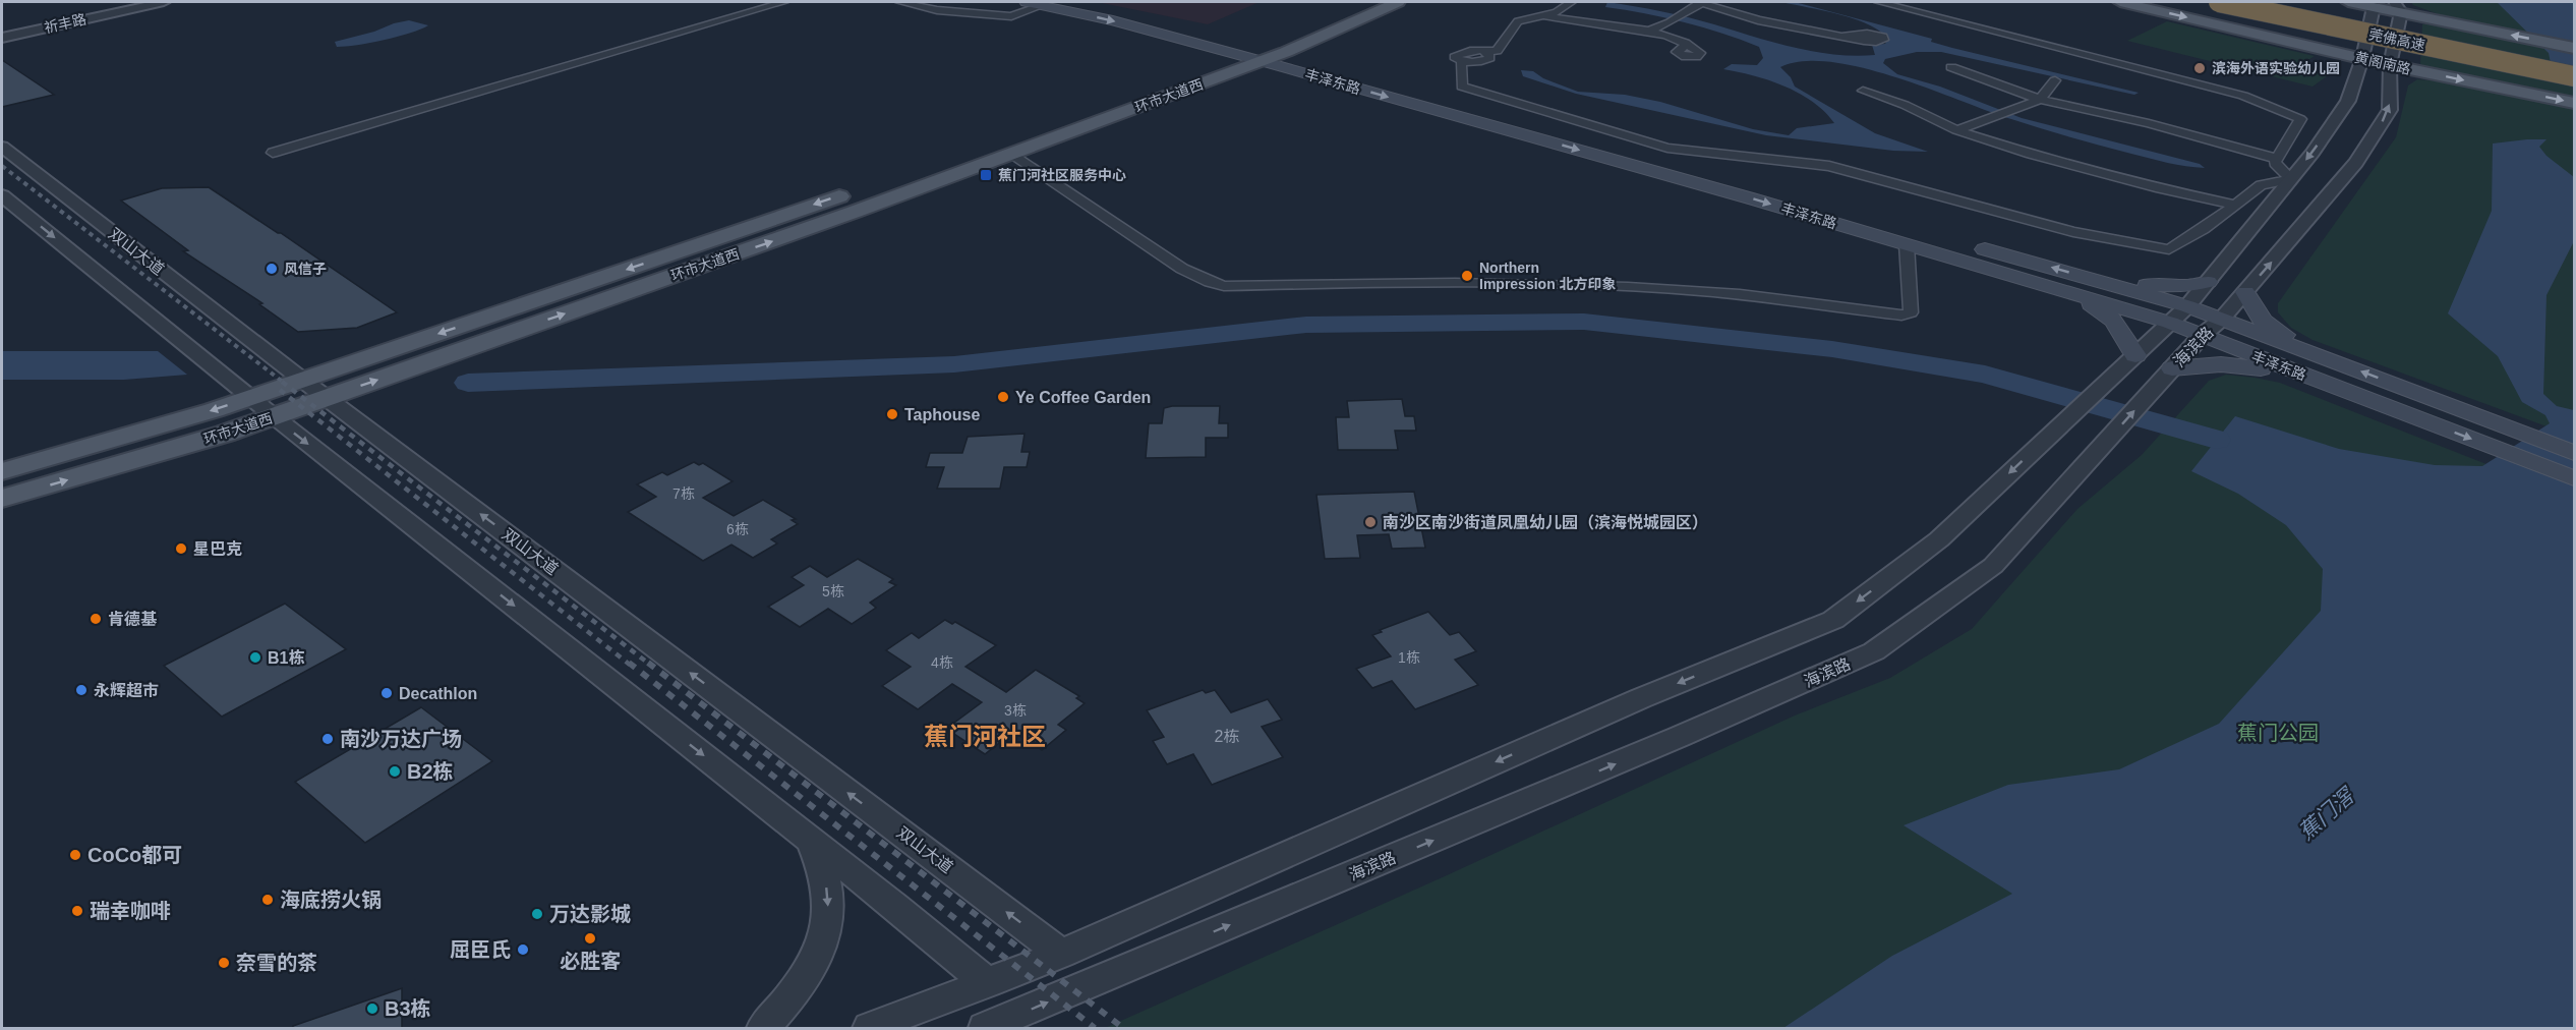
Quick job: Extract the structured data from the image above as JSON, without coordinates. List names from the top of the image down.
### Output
{
  "streets": {
    "highway": ["莞佛高速"],
    "main road": ["黄阁南路", "丰泽东路", "环市大道西"],
    "street": ["祈丰路", "双山大道", "海滨路"]
  },
  "crossings": [
    ["黄阁南路", "海滨路"],
    ["丰泽东路", "环市大道西"],
    ["丰泽东路", "海滨路"],
    ["环市大道西", "双山大道"]
  ],
  "districts": ["蕉门河社区"],
  "water": ["蕉门滘"],
  "parks": ["蕉门公园"],
  "places": {
    "other": [
      "滨海外语实验幼儿园",
      "风信子",
      "Northern Impression 北方印象",
      "Ye Coffee Garden",
      "Taphouse",
      "南沙区南沙街道凤凰幼儿园（滨海悦城园区）",
      "星巴克",
      "肯德基",
      "B1栋",
      "永辉超市",
      "Decathlon",
      "南沙万达广场",
      "B2栋",
      "CoCo都可",
      "海底捞火锅",
      "瑞幸咖啡",
      "万达影城",
      "必胜客",
      "屈臣氏",
      "奈雪的茶",
      "B3栋"
    ],
    "transit": ["蕉门河社区服务中心"]
  },
  "house_numbers": [
    "7栋",
    "6栋",
    "5栋",
    "1栋",
    "4栋",
    "3栋",
    "2栋"
  ]
}
